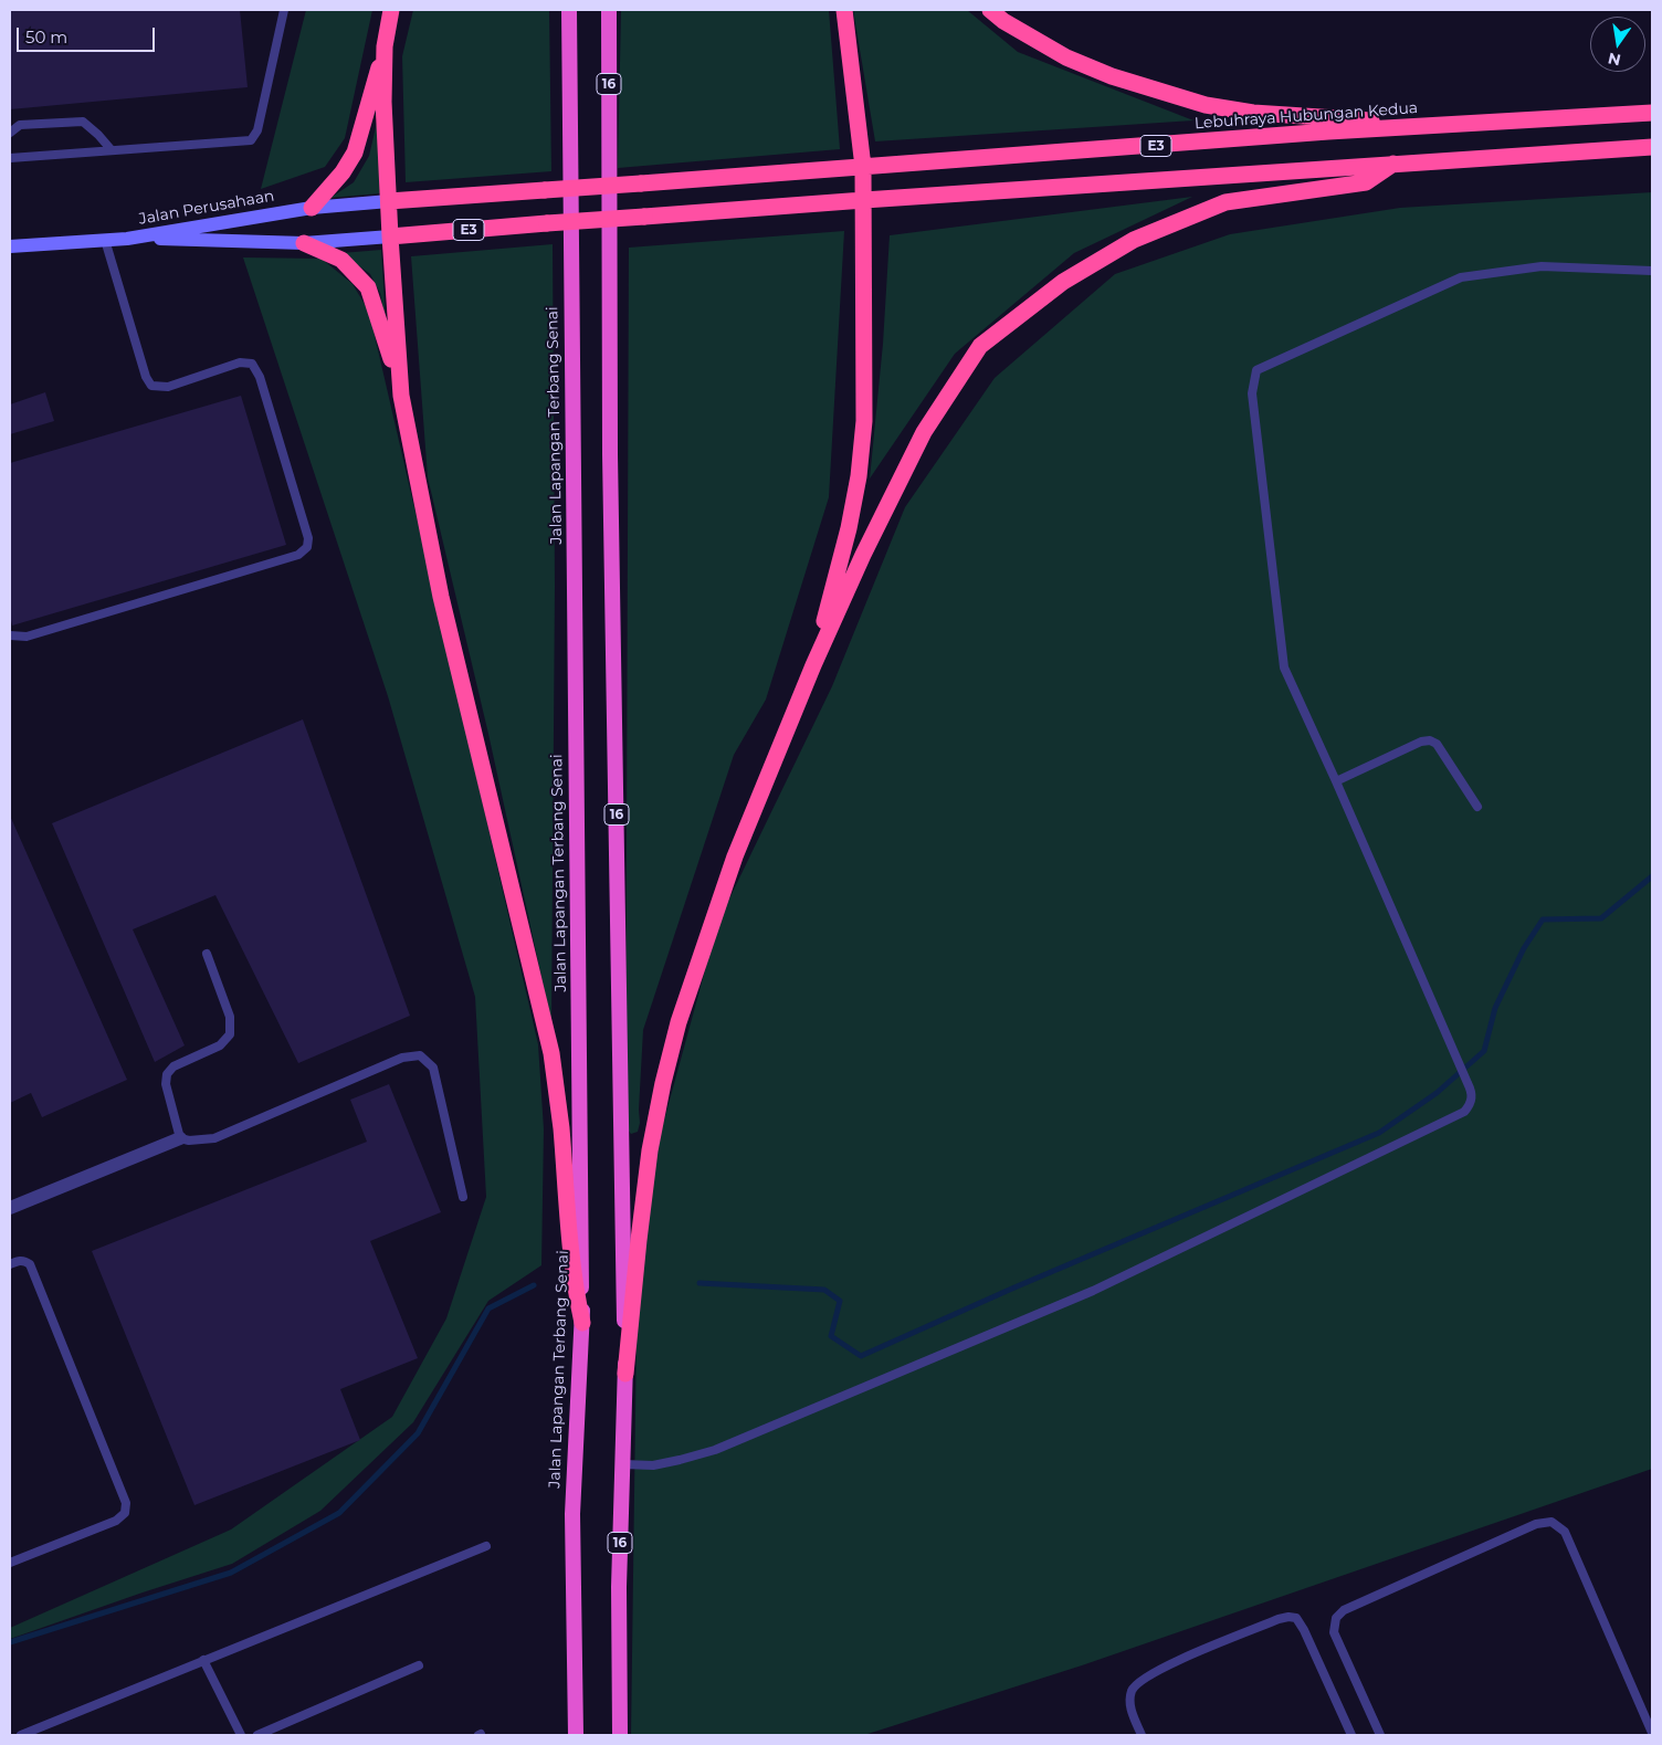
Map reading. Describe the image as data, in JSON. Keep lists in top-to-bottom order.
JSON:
{
  "streets": {
    "highway": [
      "16",
      "Lebuhraya Hubungan Kedua",
      "E3",
      "Jalan Lapangan Terbang Senai"
    ],
    "main road": ["Jalan Perusahaan"]
  },
  "crossings": [
    ["Lebuhraya Hubungan Kedua", "E3"],
    ["E3", "Jalan Perusahaan"]
  ],
  "scale_bar": "50 m",
  "north": "bottom"
}
